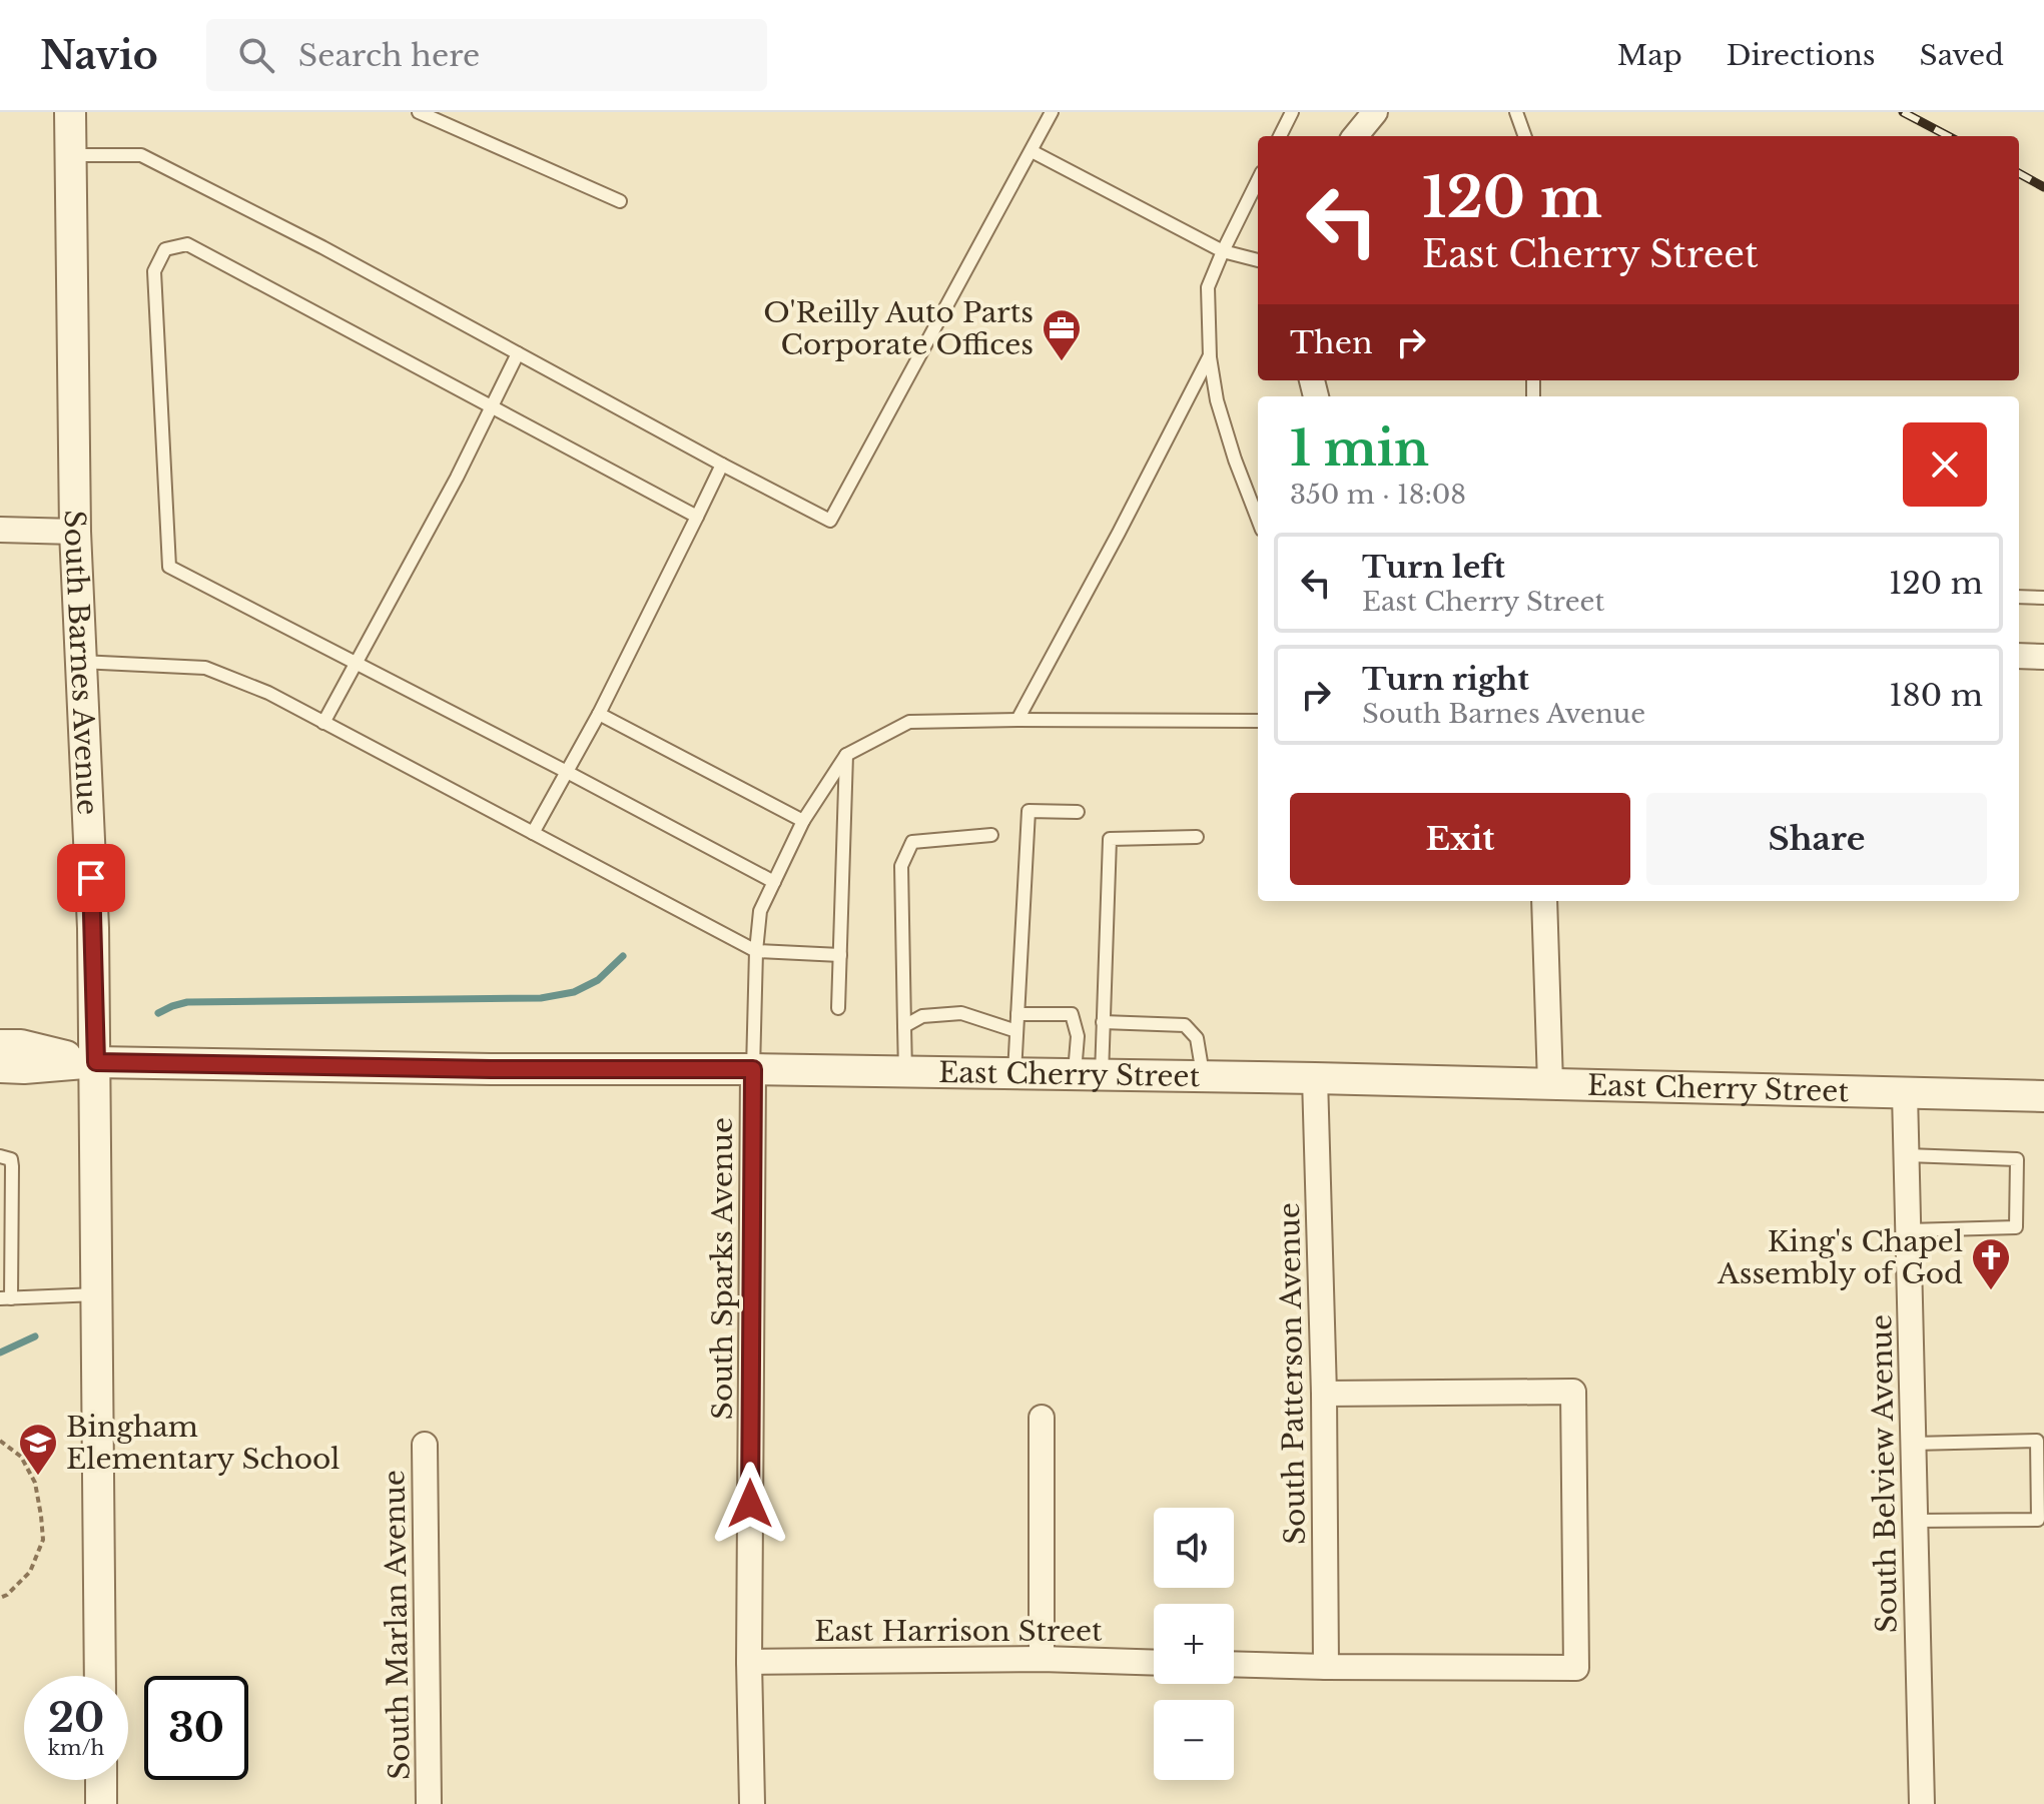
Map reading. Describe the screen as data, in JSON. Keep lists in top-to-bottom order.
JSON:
{
  "streets": {
    "street": [
      "South Barnes Avenue",
      "East Cherry Street",
      "South Sparks Avenue",
      "South Patterson Avenue",
      "South Belview Avenue",
      "South Marlan Avenue",
      "East Harrison Street"
    ]
  },
  "crossings": [
    ["South Barnes Avenue", "East Cherry Street"],
    ["East Cherry Street", "South Sparks Avenue"],
    ["East Cherry Street", "South Patterson Avenue"],
    ["East Cherry Street", "South Belview Avenue"],
    ["South Sparks Avenue", "East Harrison Street"]
  ],
  "places": {
    "office": ["O'Reilly Auto Parts Corporate Offices"],
    "church": ["King's Chapel Assembly of God"],
    "school or university": ["Bingham Elementary School"]
  },
  "page": {
    "header": "Navio",
    "search": "Search here",
    "nav": ["Map", "Directions", "Saved"],
    "turn": ["120 m", "East Cherry Street"],
    "then": "Then",
    "heading": ["1 min", "350 m · 18:08"],
    "list": [
      {
        "name": "Turn left",
        "note": "East Cherry Street",
        "value": "120 m"
      },
      {
        "name": "Turn right",
        "note": "South Barnes Avenue",
        "value": "180 m"
      }
    ],
    "buttons": ["Exit", "Share"],
    "map_buttons": ["+", "−"],
    "speed": "20 km/h",
    "limit": "30"
  }
}
